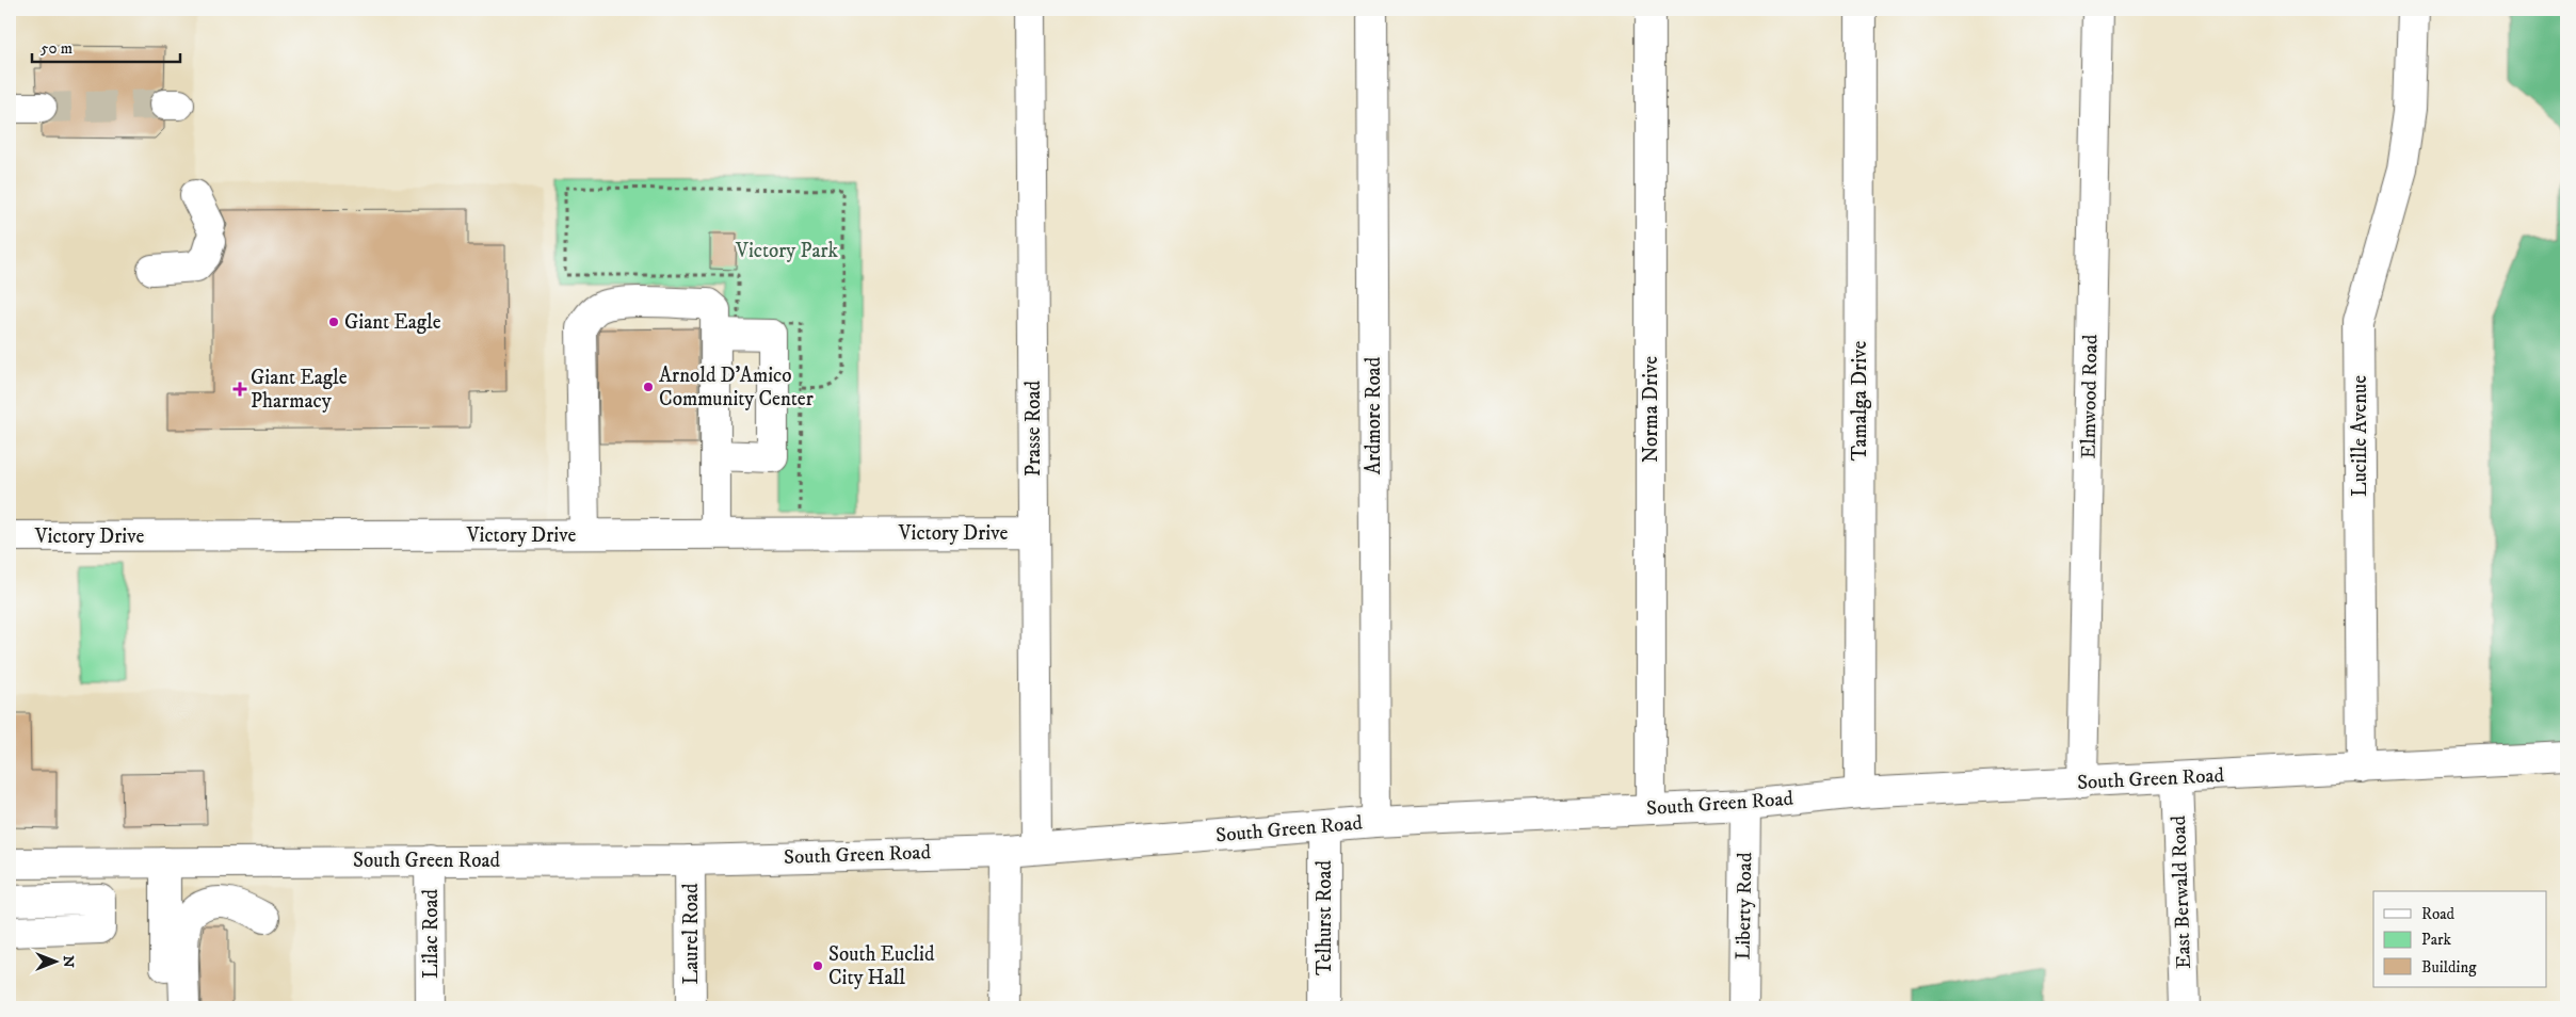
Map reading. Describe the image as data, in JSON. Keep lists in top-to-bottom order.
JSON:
{
  "streets": {
    "street": [
      "Elmwood Road",
      "Tamalga Drive",
      "Norma Drive",
      "Ardmore Road",
      "Prasse Road",
      "Lucille Avenue",
      "Victory Drive",
      "South Green Road",
      "East Berwald Road",
      "Liberty Road",
      "Telhurst Road",
      "Lilac Road",
      "Laurel Road"
    ]
  },
  "crossings": [
    ["Elmwood Road", "South Green Road"],
    ["Tamalga Drive", "South Green Road"],
    ["Norma Drive", "South Green Road"],
    ["Ardmore Road", "South Green Road"],
    ["Prasse Road", "Victory Drive"],
    ["Prasse Road", "South Green Road"],
    ["Lucille Avenue", "South Green Road"],
    ["South Green Road", "East Berwald Road"],
    ["South Green Road", "Liberty Road"],
    ["South Green Road", "Telhurst Road"],
    ["South Green Road", "Lilac Road"],
    ["South Green Road", "Laurel Road"]
  ],
  "parks": ["Victory Park"],
  "places": {
    "other": ["Giant Eagle", "Arnold D'Amico Community Center", "South Euclid City Hall"],
    "health": ["Giant Eagle Pharmacy"]
  },
  "legend": ["Road", "Park", "Building"],
  "scale_bar": "50 m",
  "north": "right"
}
